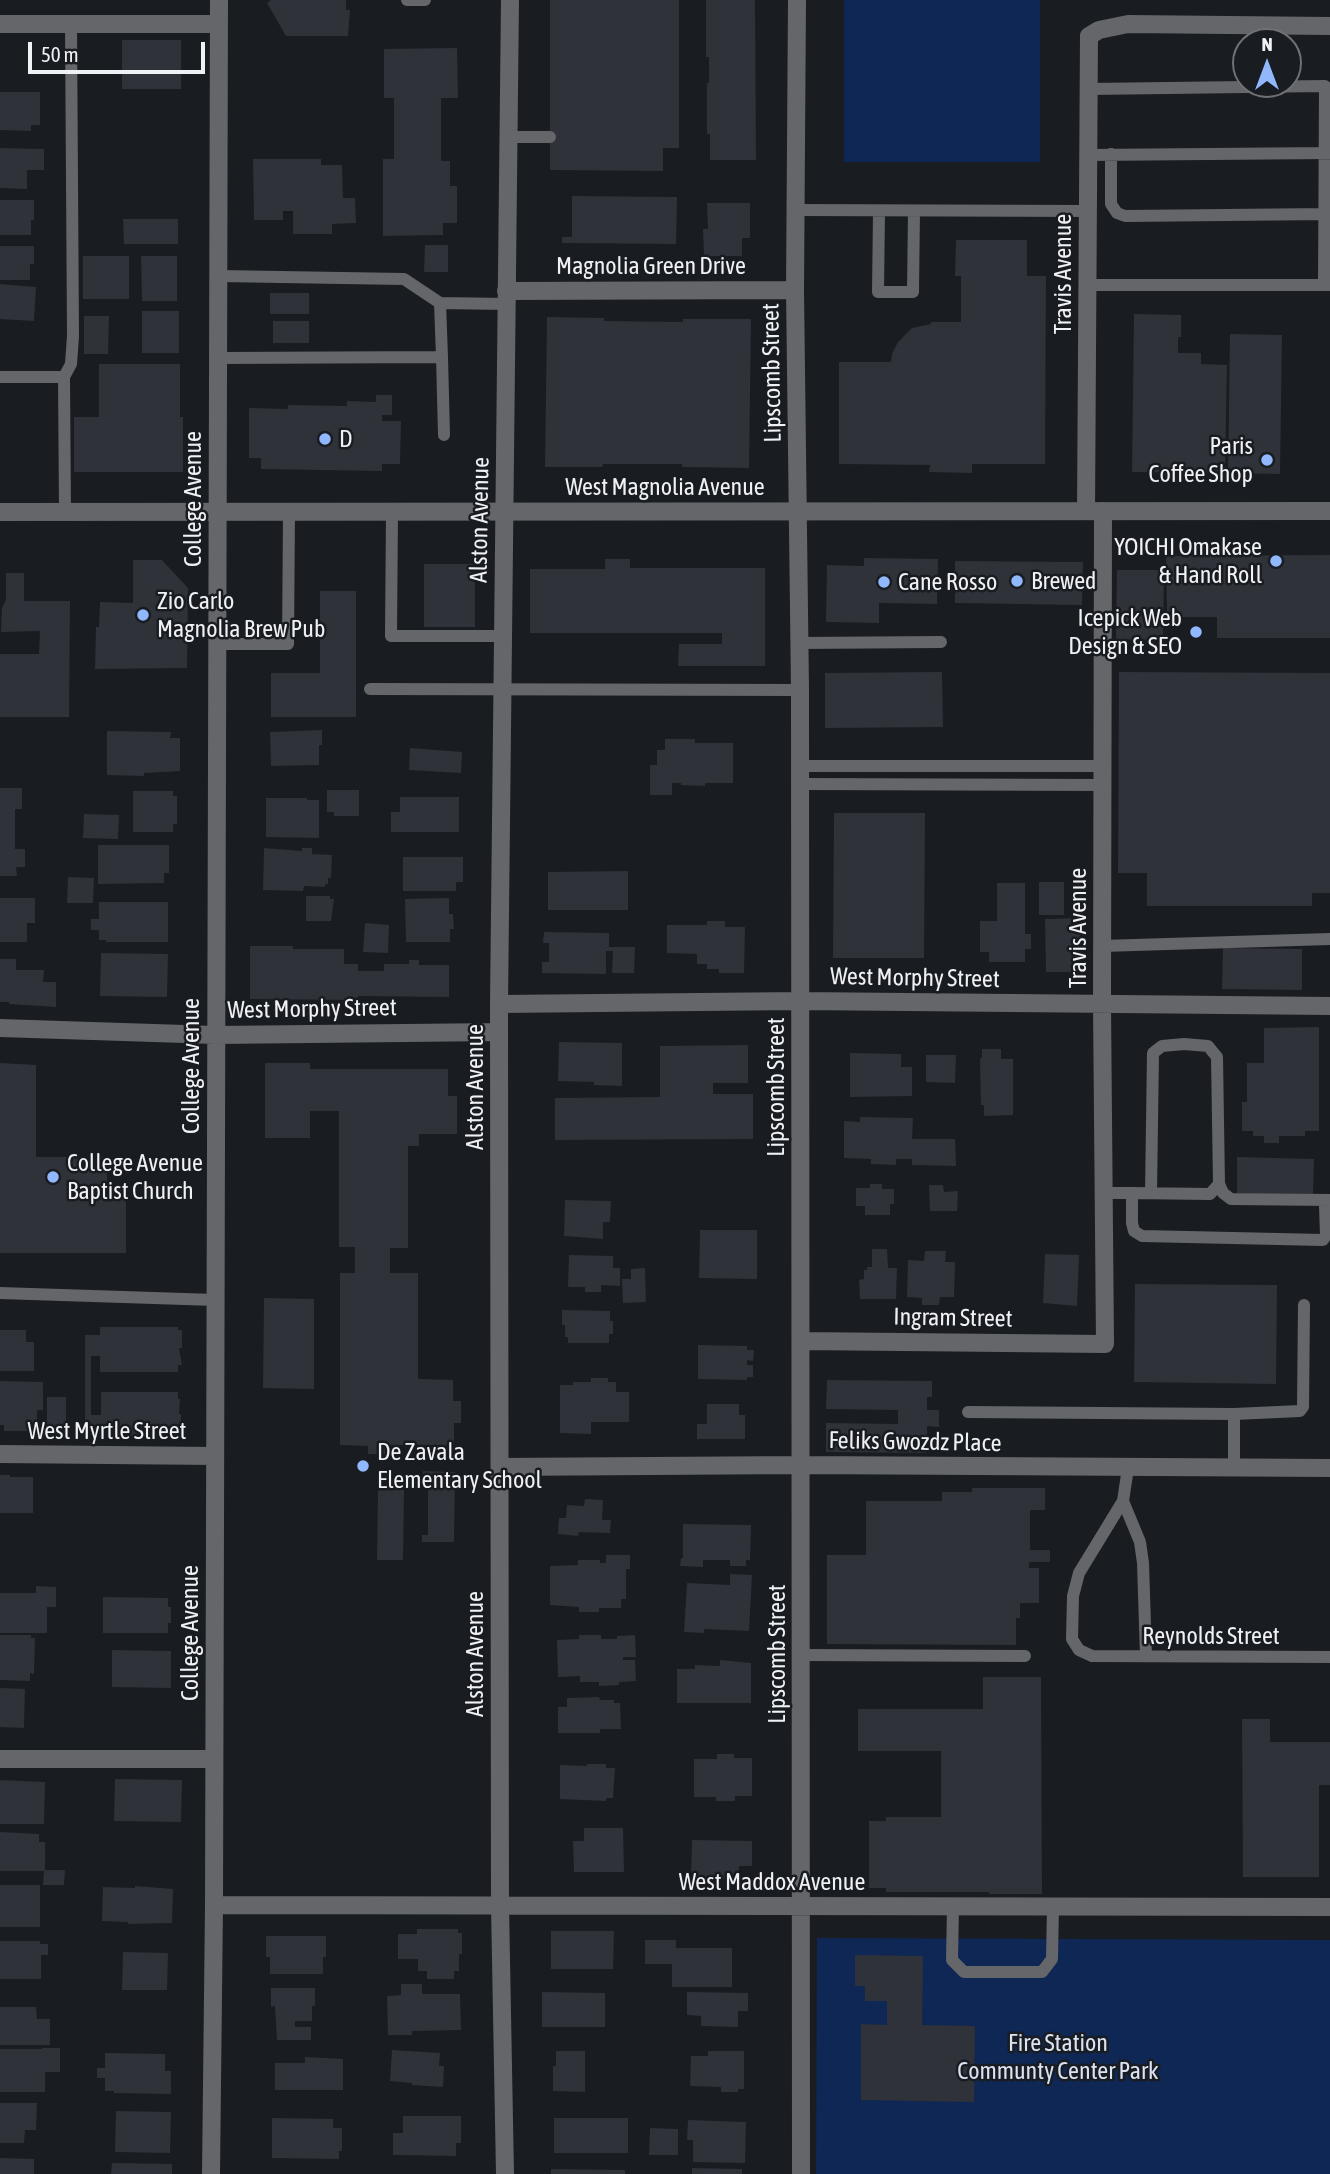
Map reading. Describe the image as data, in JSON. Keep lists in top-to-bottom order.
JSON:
{
  "streets": {
    "street": [
      "Magnolia Green Drive",
      "Travis Avenue",
      "Lipscomb Street",
      "West Magnolia Avenue",
      "College Avenue",
      "Alston Avenue",
      "West Morphy Street",
      "Ingram Street",
      "West Myrtle Street",
      "Feliks Gwozdz Place",
      "West Maddox Avenue"
    ],
    "lane": ["Reynolds Street"]
  },
  "crossings": [
    ["Magnolia Green Drive", "Lipscomb Street"],
    ["Magnolia Green Drive", "Alston Avenue"],
    ["Travis Avenue", "West Magnolia Avenue"],
    ["Travis Avenue", "West Morphy Street"],
    ["Travis Avenue", "Ingram Street"],
    ["Lipscomb Street", "West Magnolia Avenue"],
    ["Lipscomb Street", "West Morphy Street"],
    ["Lipscomb Street", "Ingram Street"],
    ["Lipscomb Street", "Feliks Gwozdz Place"],
    ["Lipscomb Street", "West Maddox Avenue"],
    ["West Magnolia Avenue", "College Avenue"],
    ["West Magnolia Avenue", "Alston Avenue"],
    ["College Avenue", "West Morphy Street"],
    ["College Avenue", "West Myrtle Street"],
    ["College Avenue", "West Maddox Avenue"],
    ["Alston Avenue", "West Morphy Street"],
    ["Alston Avenue", "Feliks Gwozdz Place"],
    ["Alston Avenue", "West Maddox Avenue"]
  ],
  "parks": ["Fire Station Communty Center Park"],
  "places": [
    "D",
    "Paris Coffee Shop",
    "YOICHI Omakase & Hand Roll",
    "Brewed",
    "Cane Rosso",
    "Zio Carlo Magnolia Brew Pub",
    "Icepick Web Design & SEO",
    "College Avenue Baptist Church",
    "De Zavala Elementary School"
  ],
  "scale_bar": "50 m",
  "north": "top"
}
